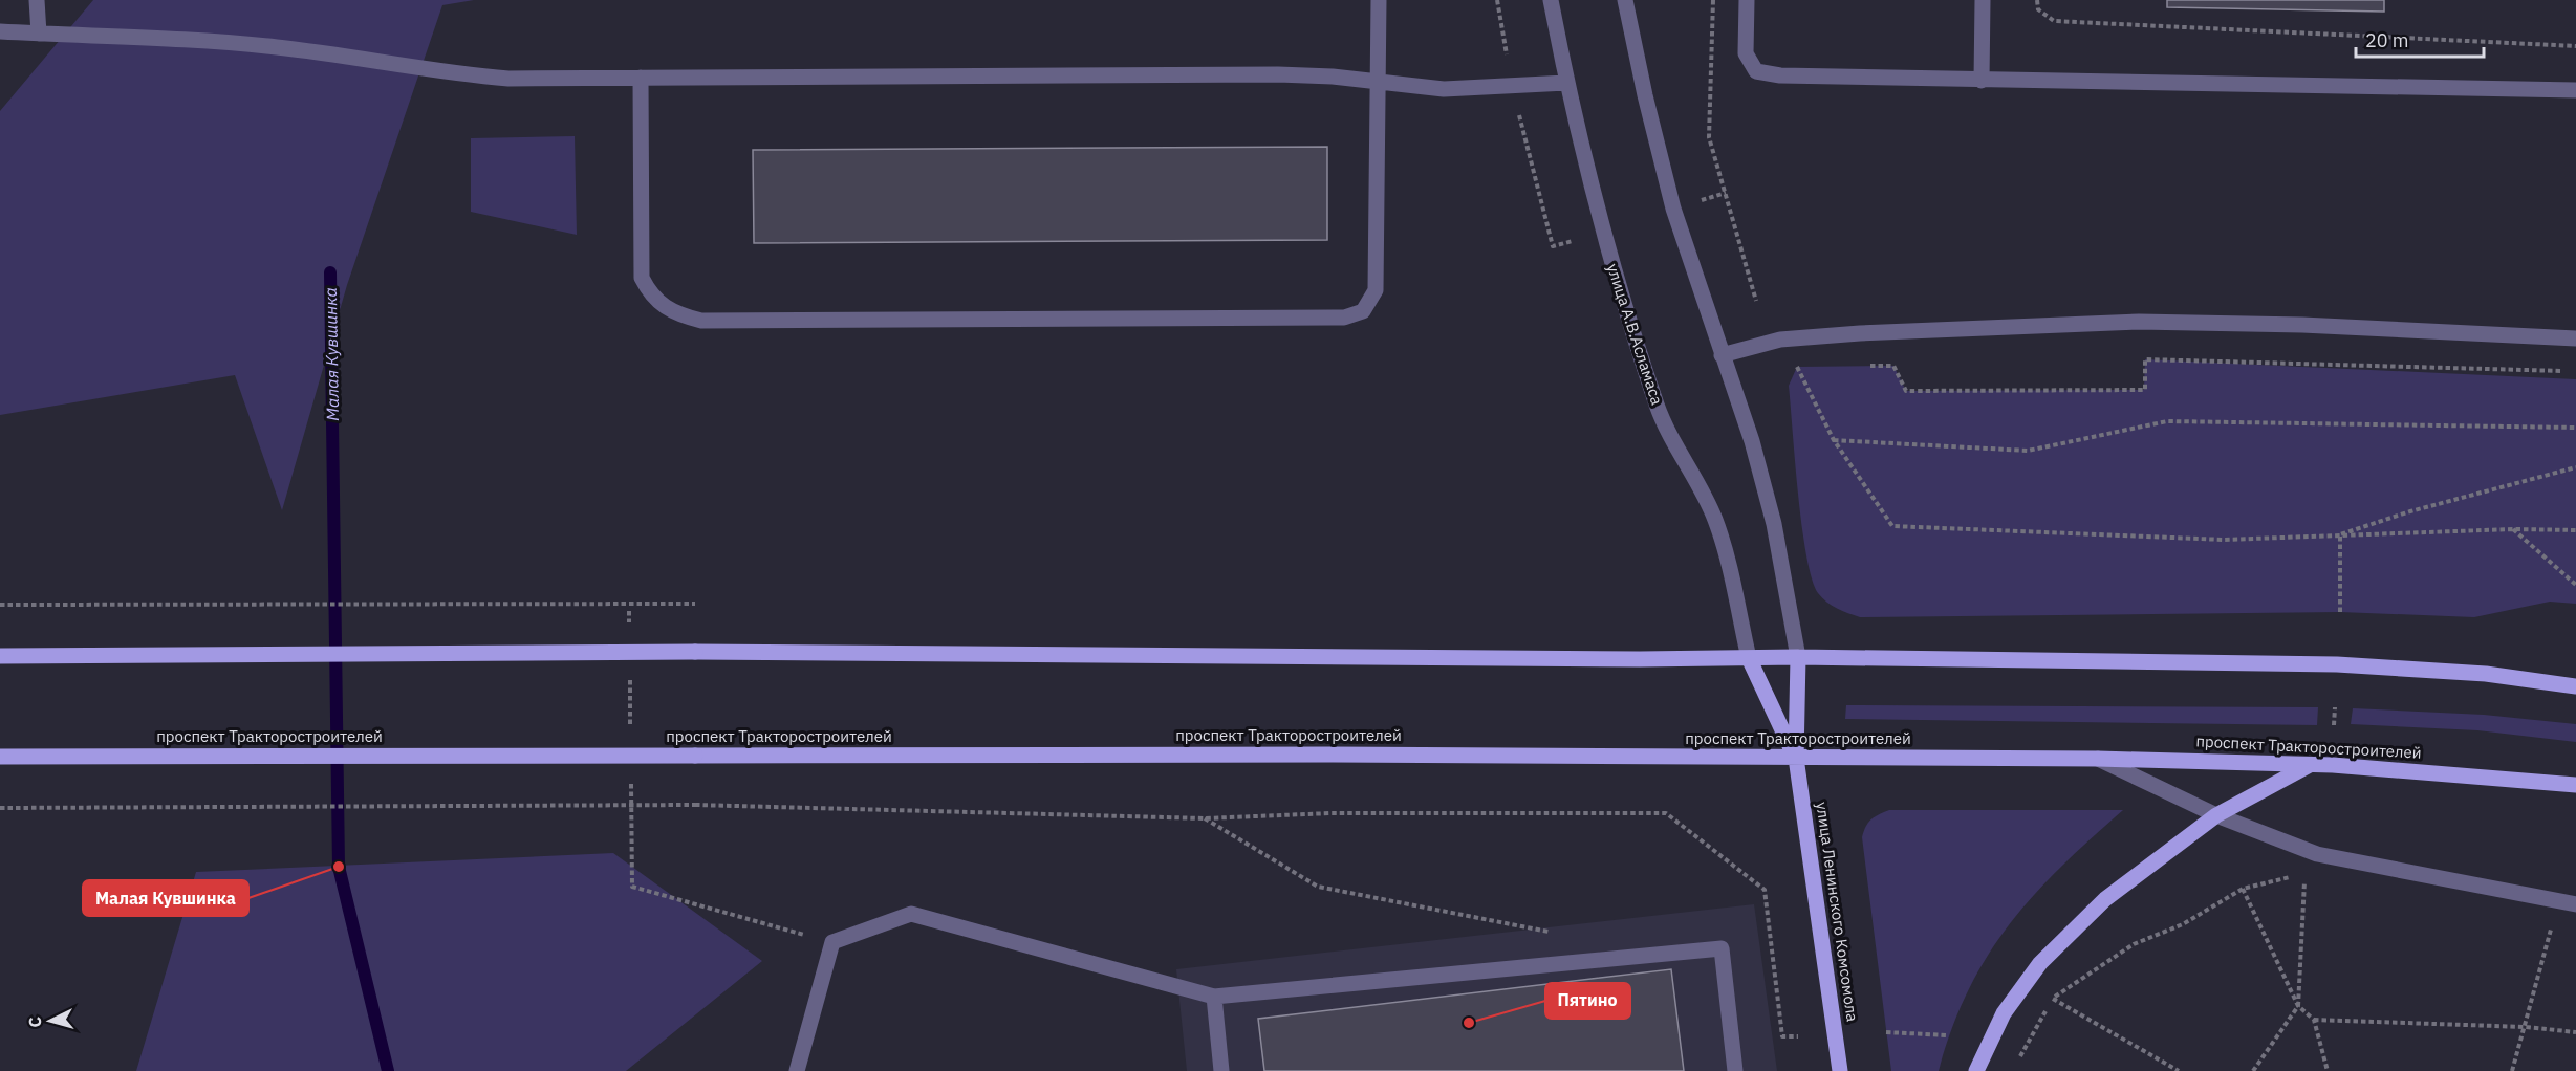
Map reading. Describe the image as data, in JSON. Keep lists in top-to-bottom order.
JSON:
{
  "streets": {
    "main road": ["проспект Тракторостроителей", "улица Ленинского Комсомола"],
    "street": ["улица А.В.Асламаса"]
  },
  "crossings": [
    ["проспект Тракторостроителей", "улица Ленинского Комсомола"]
  ],
  "water": ["Малая Кувшинка"],
  "places": ["Малая Кувшинка", "Пятино"],
  "scale_bar": "20 m",
  "north": "left"
}
